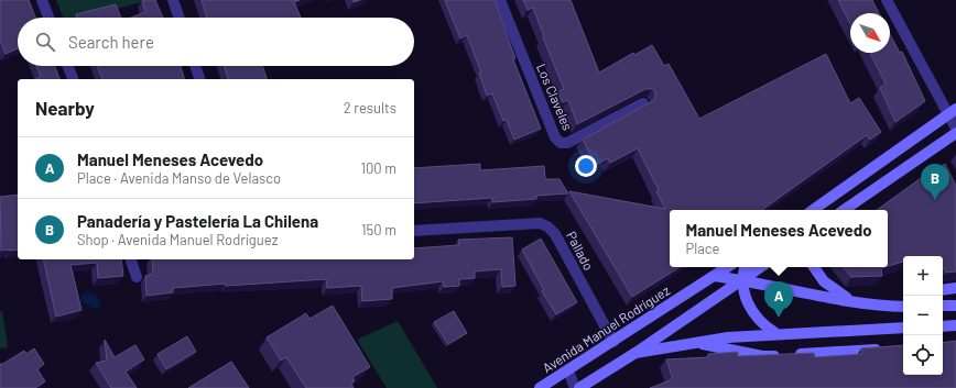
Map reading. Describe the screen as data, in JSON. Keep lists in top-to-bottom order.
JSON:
{
  "streets": {
    "main road": ["Avenida Manuel Rodríguez"],
    "street": ["Los Claveles", "Pallado"]
  },
  "crossings": [
    ["Pallado", "Avenida Manuel Rodríguez"]
  ],
  "north": "bottom right",
  "page": {
    "search": "Search here",
    "heading": ["Nearby", "2 results"],
    "list": [
      {
        "mark": "A",
        "name": "Manuel Meneses Acevedo",
        "note": "Place · Avenida Manso de Velasco",
        "value": "100 m"
      },
      {
        "mark": "B",
        "name": "Panadería y Pastelería La Chilena",
        "note": "Shop · Avenida Manuel Rodríguez",
        "value": "150 m"
      }
    ],
    "pins": ["B", "A"],
    "popup": ["Manuel Meneses Acevedo", "Place"],
    "map_buttons": ["+", "−"]
  }
}
